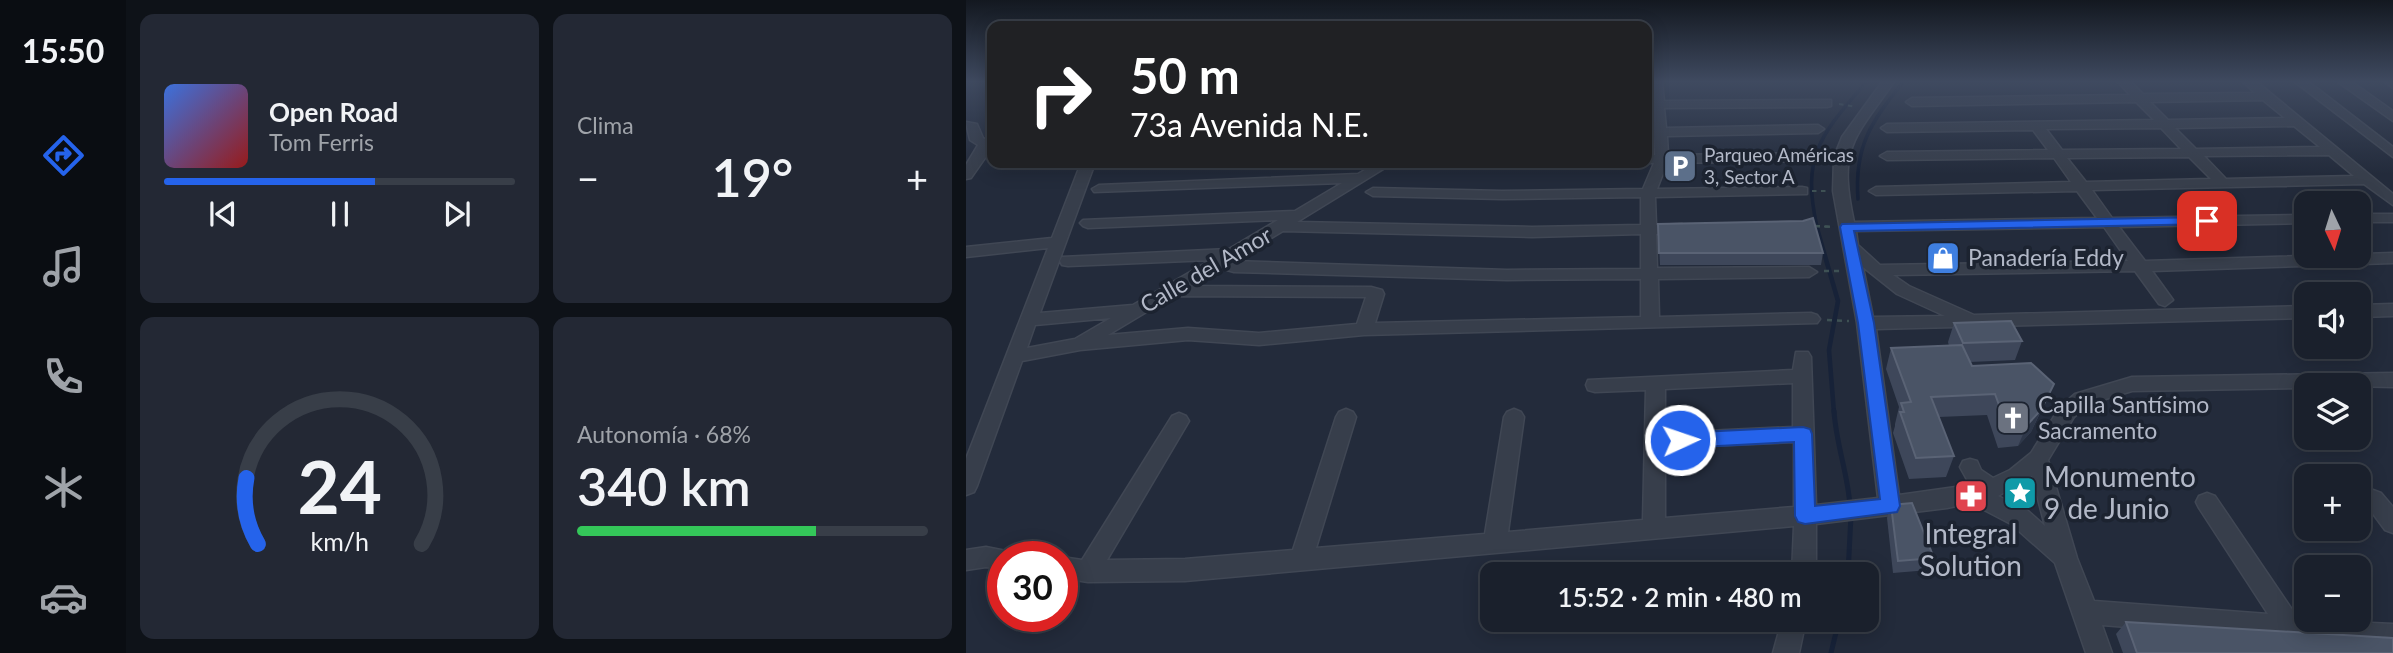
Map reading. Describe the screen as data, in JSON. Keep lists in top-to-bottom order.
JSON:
{
  "streets": {
    "street": ["Calle del Amor"]
  },
  "places": {
    "parking": ["Parqueo Américas 3, Sector A"],
    "shop": ["Panadería Eddy"],
    "church": ["Capilla Santísimo Sacramento"],
    "place": ["Monumento 9 de Junio"],
    "pharmacy": ["Integral Solution"]
  },
  "north": "bottom",
  "page": {
    "tabs": "15:50",
    "tile": [
      "Clima",
      ["Autonomía · 68%", "340 km"]
    ],
    "turn": ["50 m", "73a Avenida N.E."],
    "song": ["Open Road", "Tom Ferris"],
    "heat": ["−", "19°", "+"],
    "map_buttons": ["+", "−"],
    "limit": "30",
    "trip": "15:52 · 2 min · 480 m",
    "gauge": ["24", "km/h"]
  }
}
